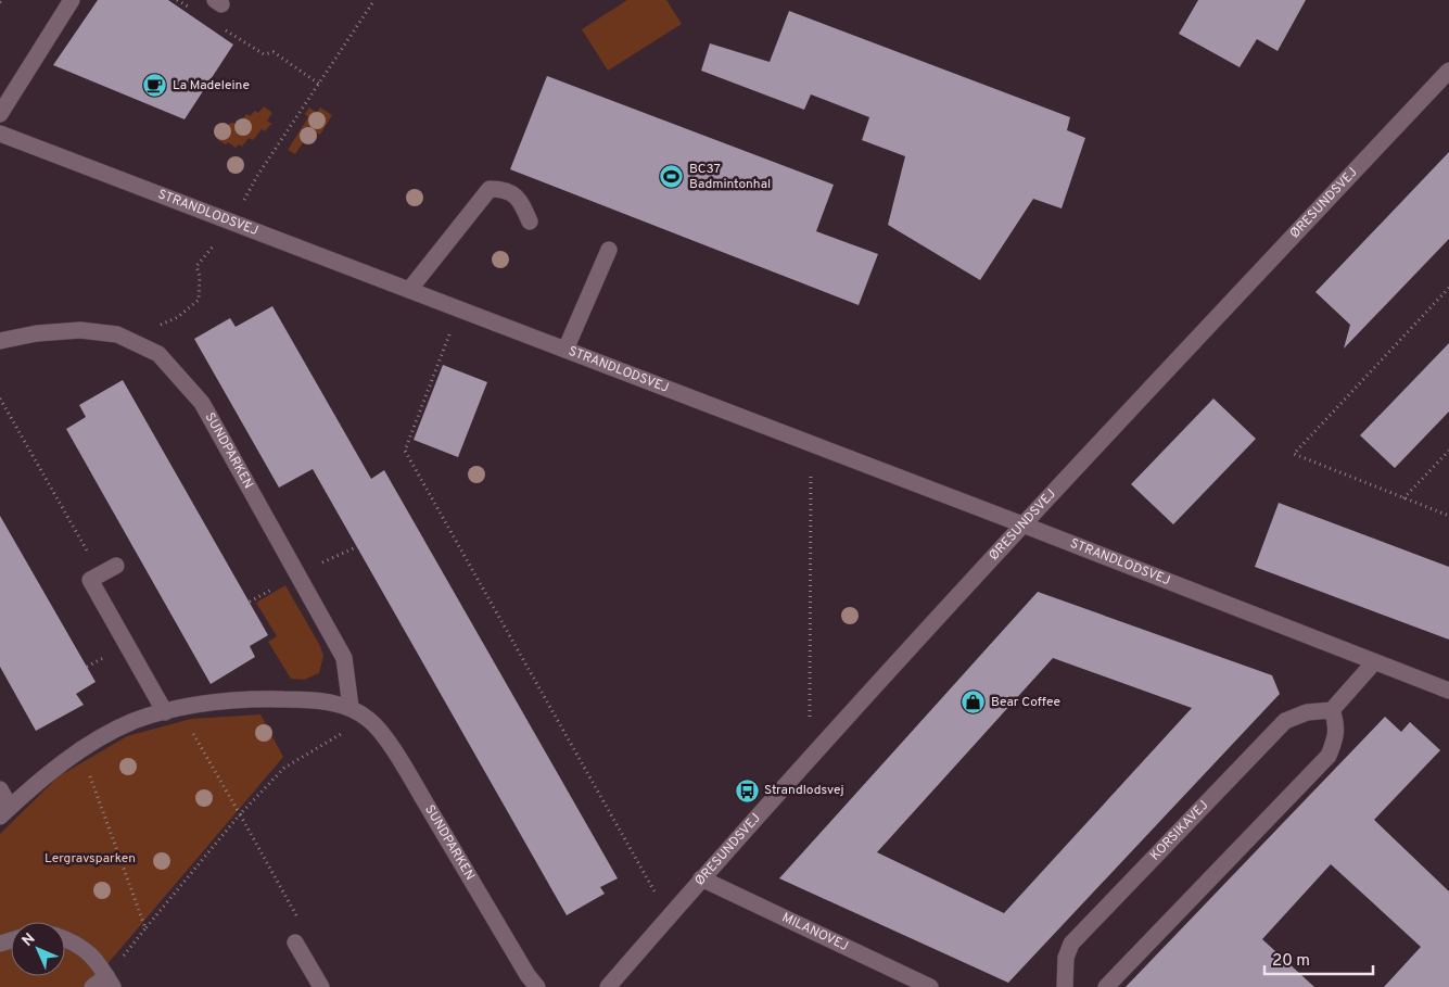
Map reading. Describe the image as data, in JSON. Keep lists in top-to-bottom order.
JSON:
{
  "streets": {
    "street": [
      "ØRESUNDSVEJ",
      "STRANDLODSVEJ",
      "SUNDPARKEN",
      "KORSIKAVEJ",
      "MILANOVEJ"
    ]
  },
  "crossings": [
    ["ØRESUNDSVEJ", "STRANDLODSVEJ"],
    ["ØRESUNDSVEJ", "MILANOVEJ"]
  ],
  "parks": ["Lergravsparken"],
  "places": {
    "cafe": ["La Madeleine"],
    "sports": ["BC37 Badmintonhal"],
    "shop": ["Bear Coffee"],
    "bus stop": ["Strandlodsvej"]
  },
  "scale_bar": "20 m",
  "north": "top left"
}
